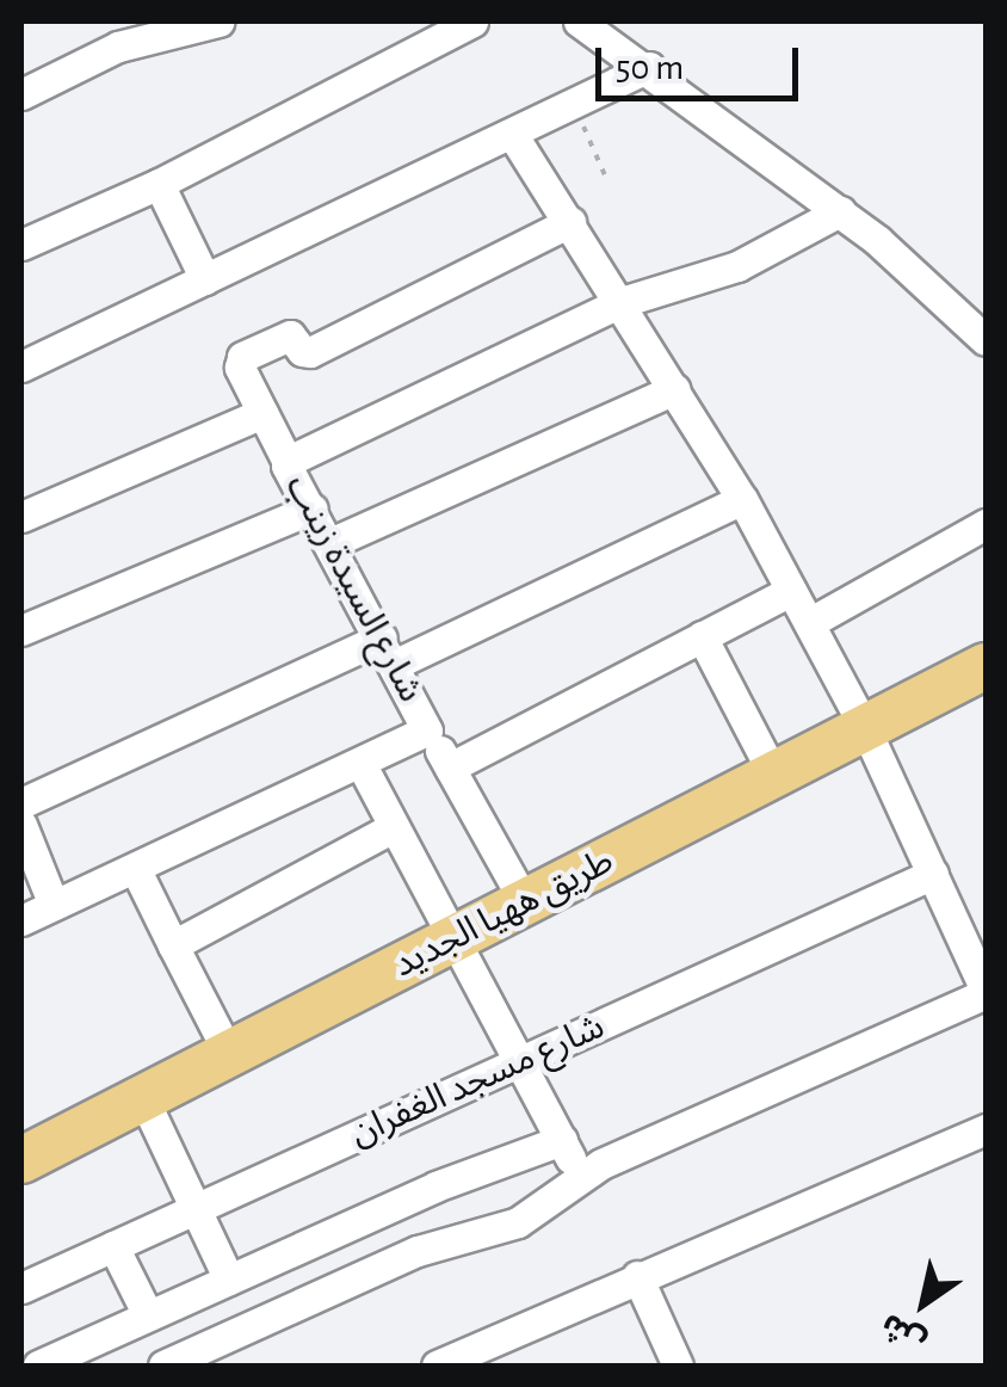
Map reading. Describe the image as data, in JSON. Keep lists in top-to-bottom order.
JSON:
{
  "streets": {
    "main road": ["طريق ههيا الجديد"],
    "street": ["شارع السيدة زينب", "شارع مسجد الغفران"]
  },
  "scale_bar": "50 m",
  "north": "bottom left"
}
